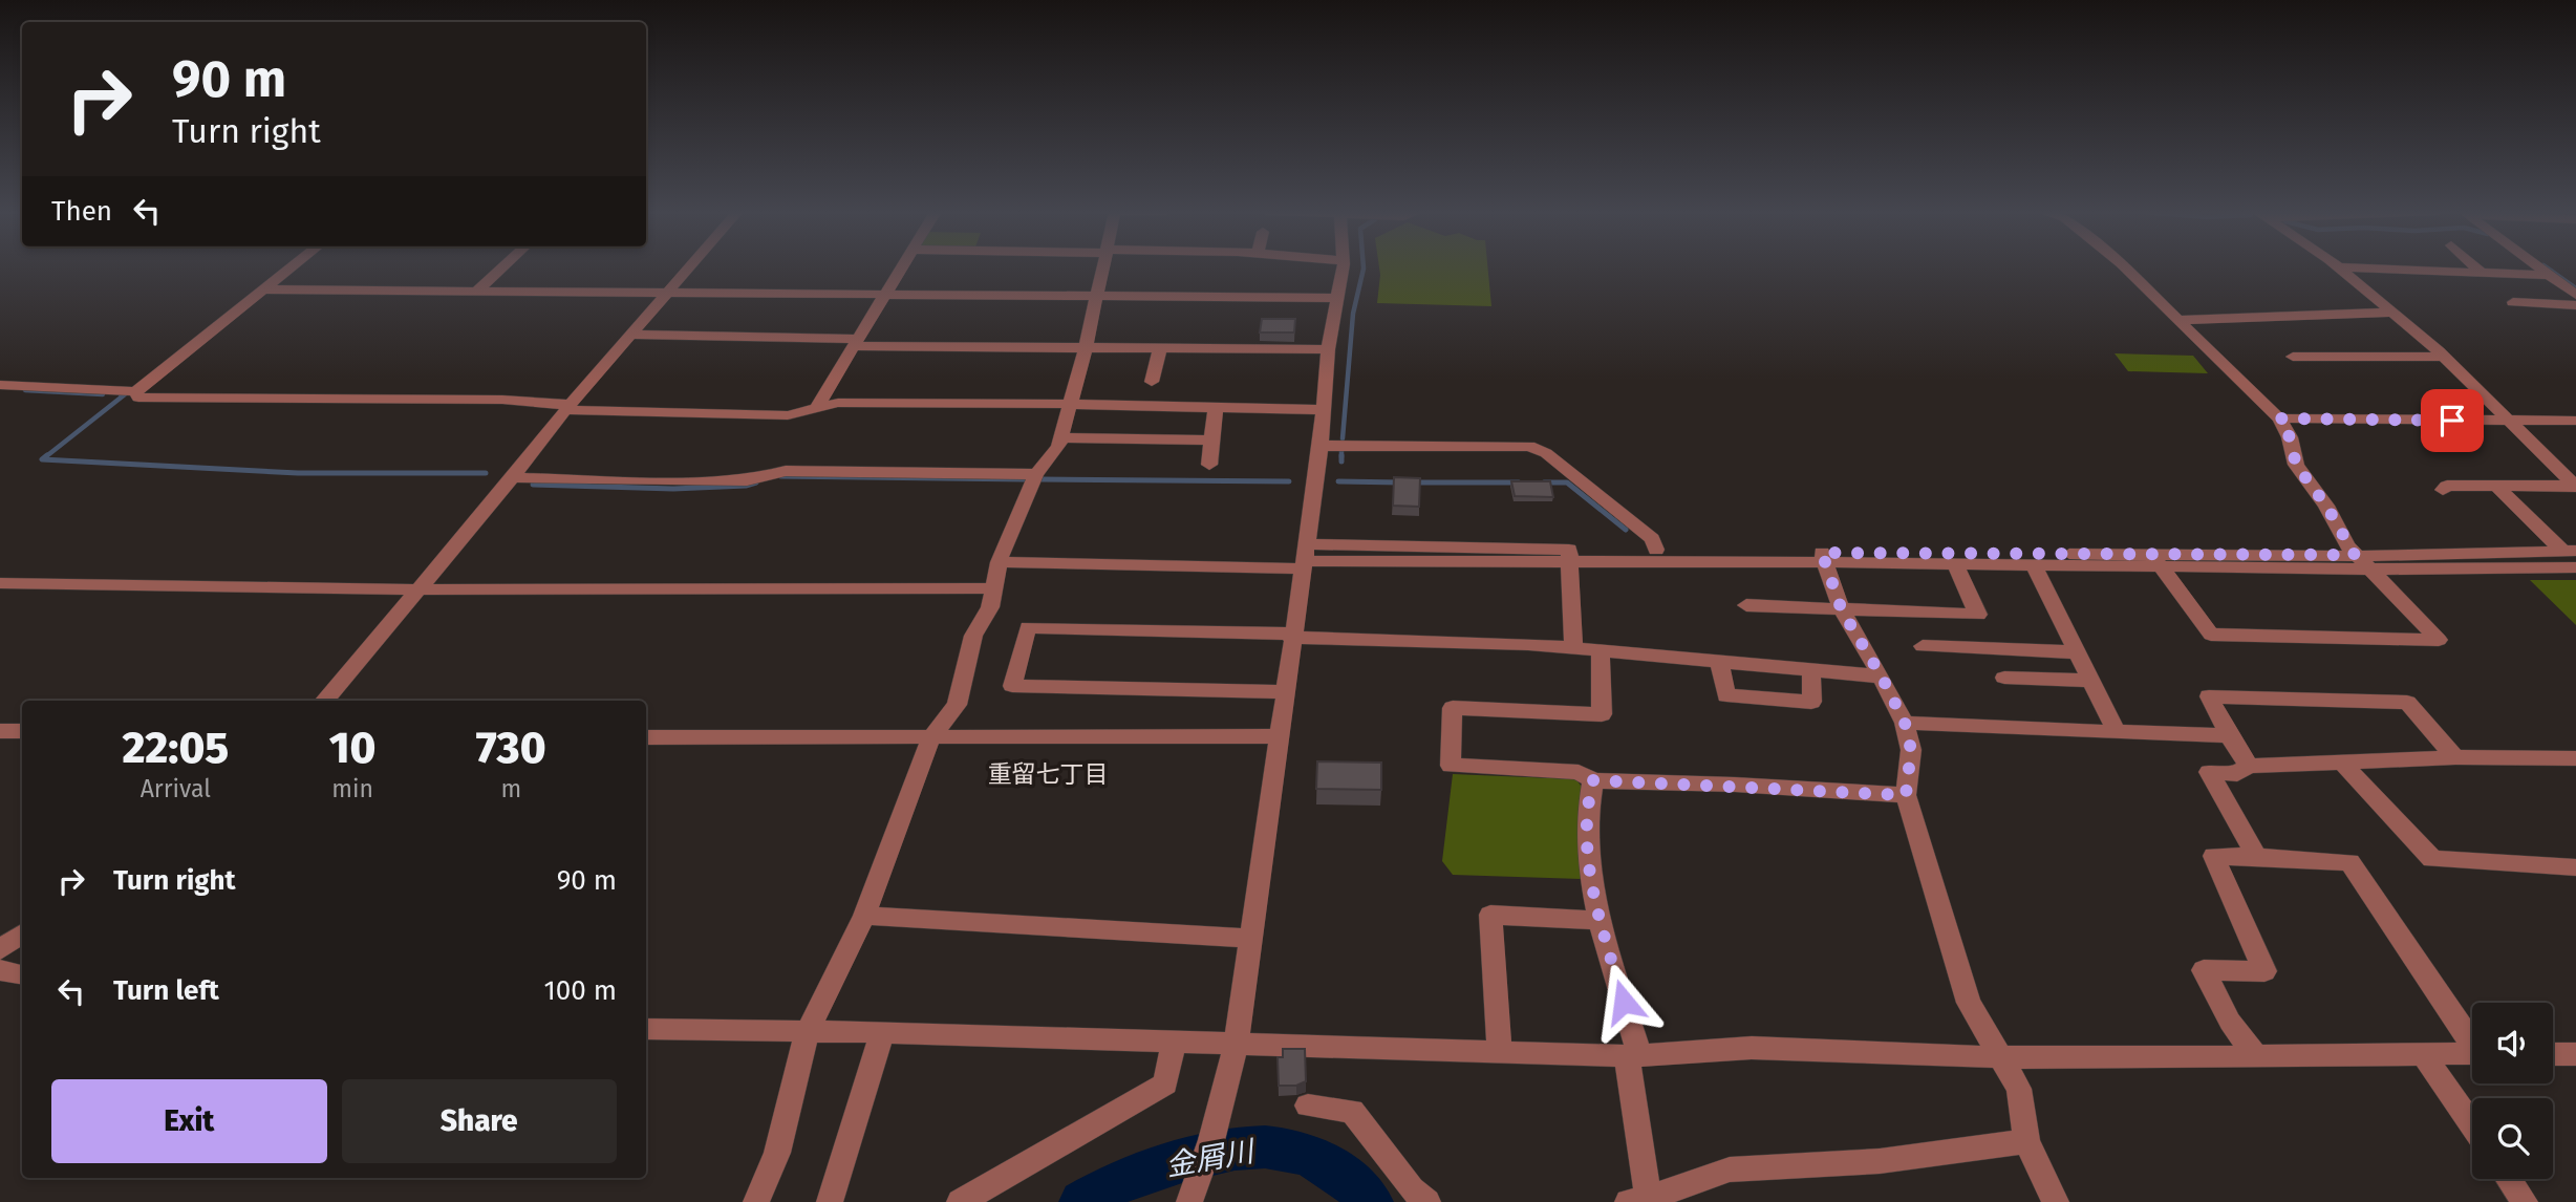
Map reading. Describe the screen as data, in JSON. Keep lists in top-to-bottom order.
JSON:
{
  "districts": ["重留七丁目"],
  "water": ["金屑川"],
  "page": {
    "turn": ["90 m", "Turn right"],
    "then": "Then",
    "eta": [
      "22:05",
      "Arrival",
      "10",
      "min",
      "730",
      "m"
    ],
    "list": [
      {
        "name": "Turn right",
        "value": "90 m"
      },
      {
        "name": "Turn left",
        "value": "100 m"
      }
    ],
    "buttons": ["Exit", "Share"]
  }
}
